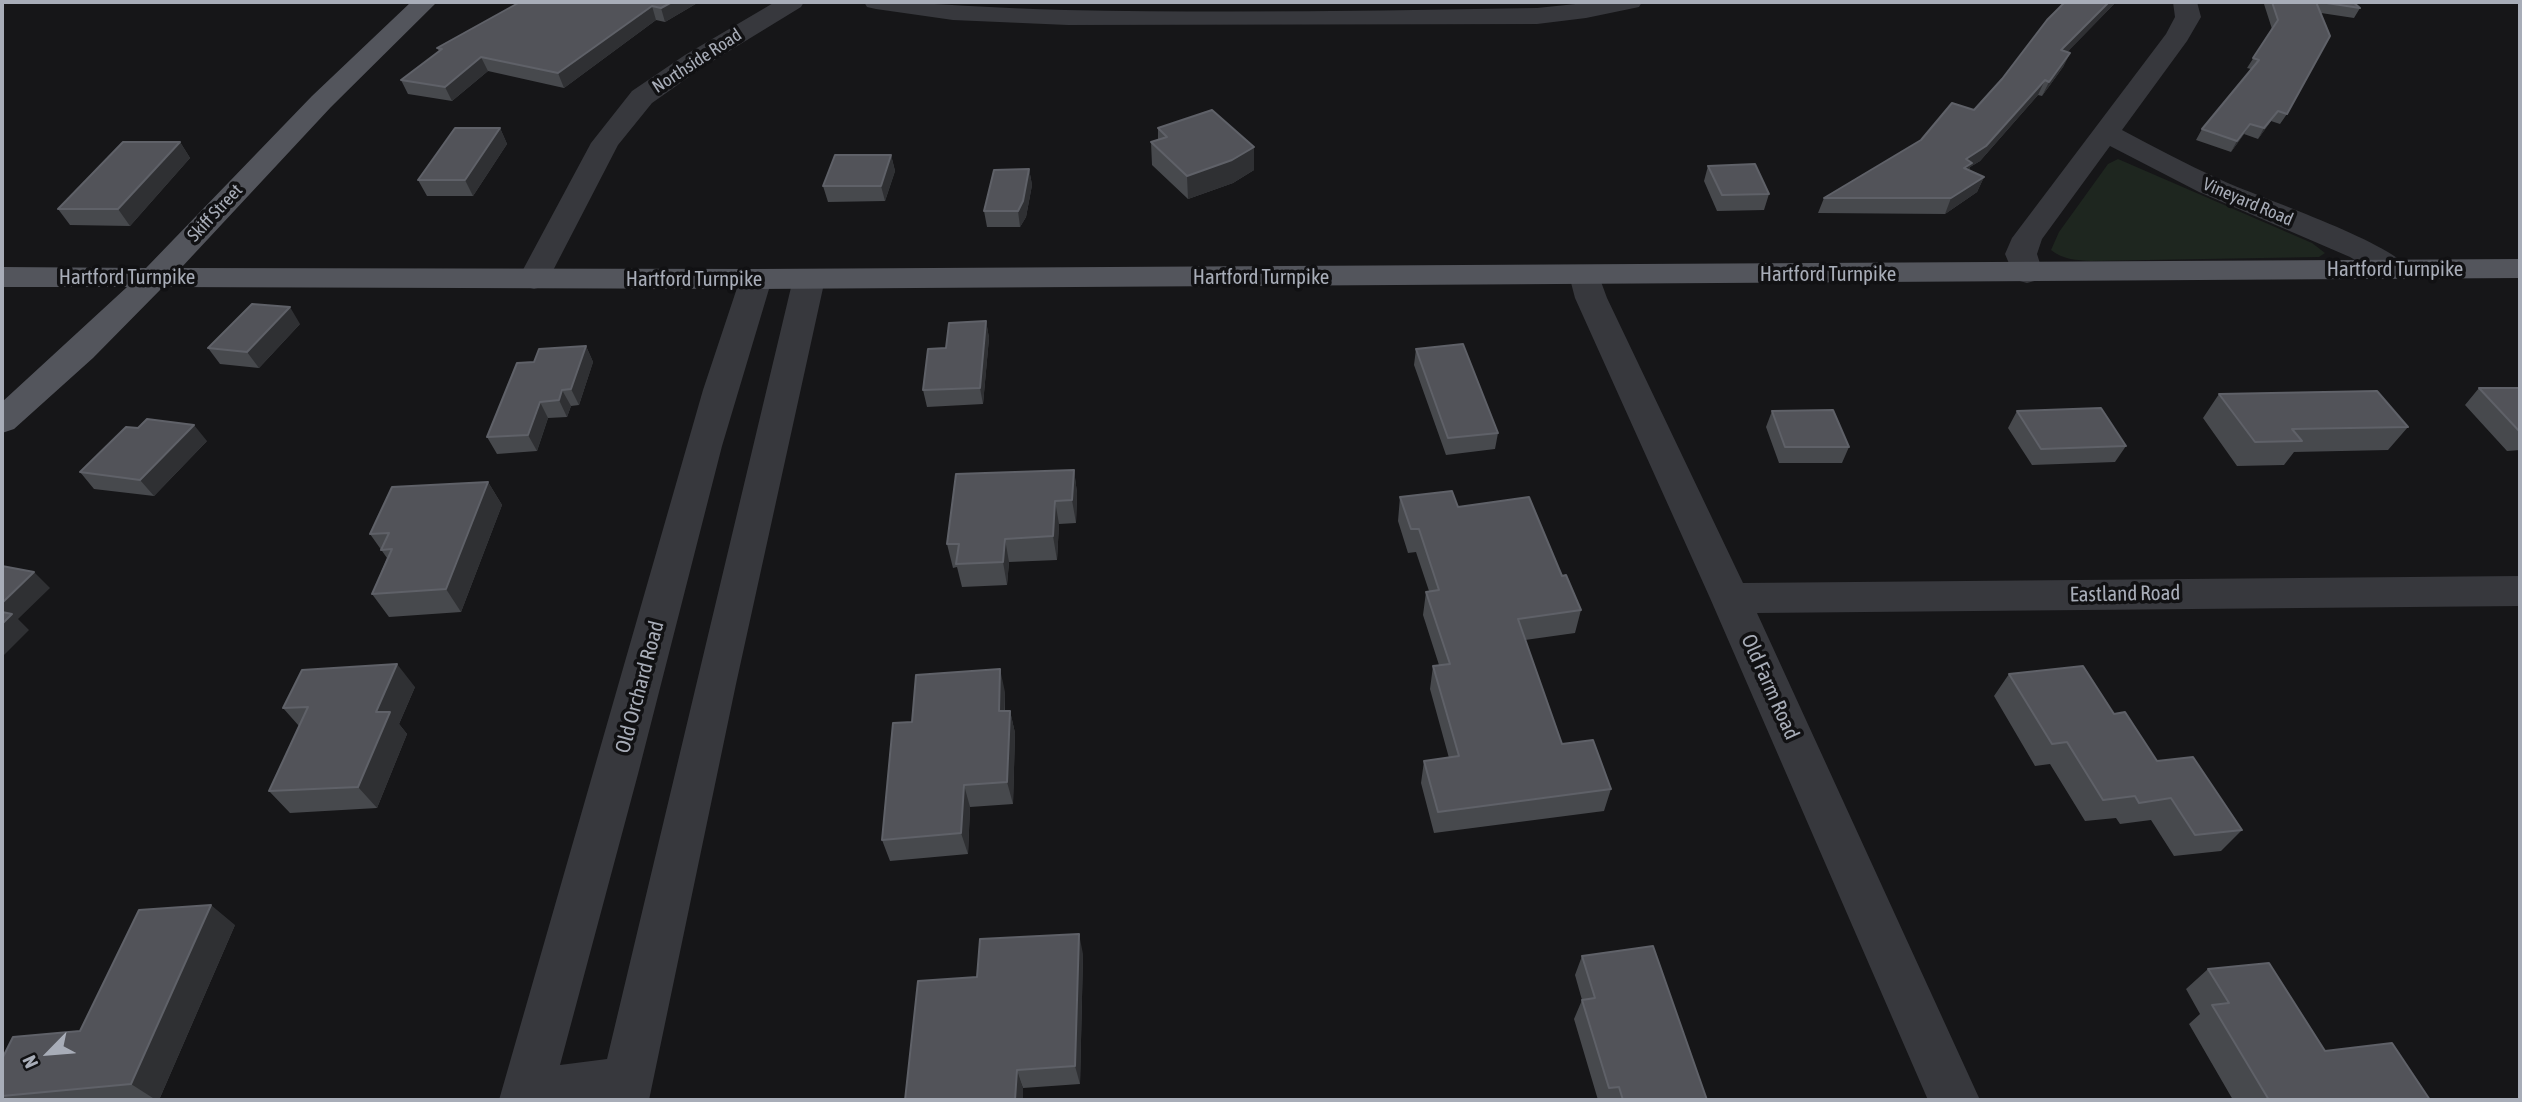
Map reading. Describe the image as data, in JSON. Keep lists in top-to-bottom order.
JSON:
{
  "streets": {
    "main road": ["Skiff Street", "Hartford Turnpike"],
    "street": [
      "Northside Road",
      "Vineyard Road",
      "Eastland Road",
      "Old Orchard Road",
      "Old Farm Road"
    ]
  },
  "crossings": [
    ["Northside Road", "Hartford Turnpike"],
    ["Vineyard Road", "Hartford Turnpike"],
    ["Skiff Street", "Hartford Turnpike"],
    ["Hartford Turnpike", "Old Orchard Road"],
    ["Hartford Turnpike", "Old Farm Road"],
    ["Eastland Road", "Old Farm Road"]
  ],
  "north": "bottom left"
}
